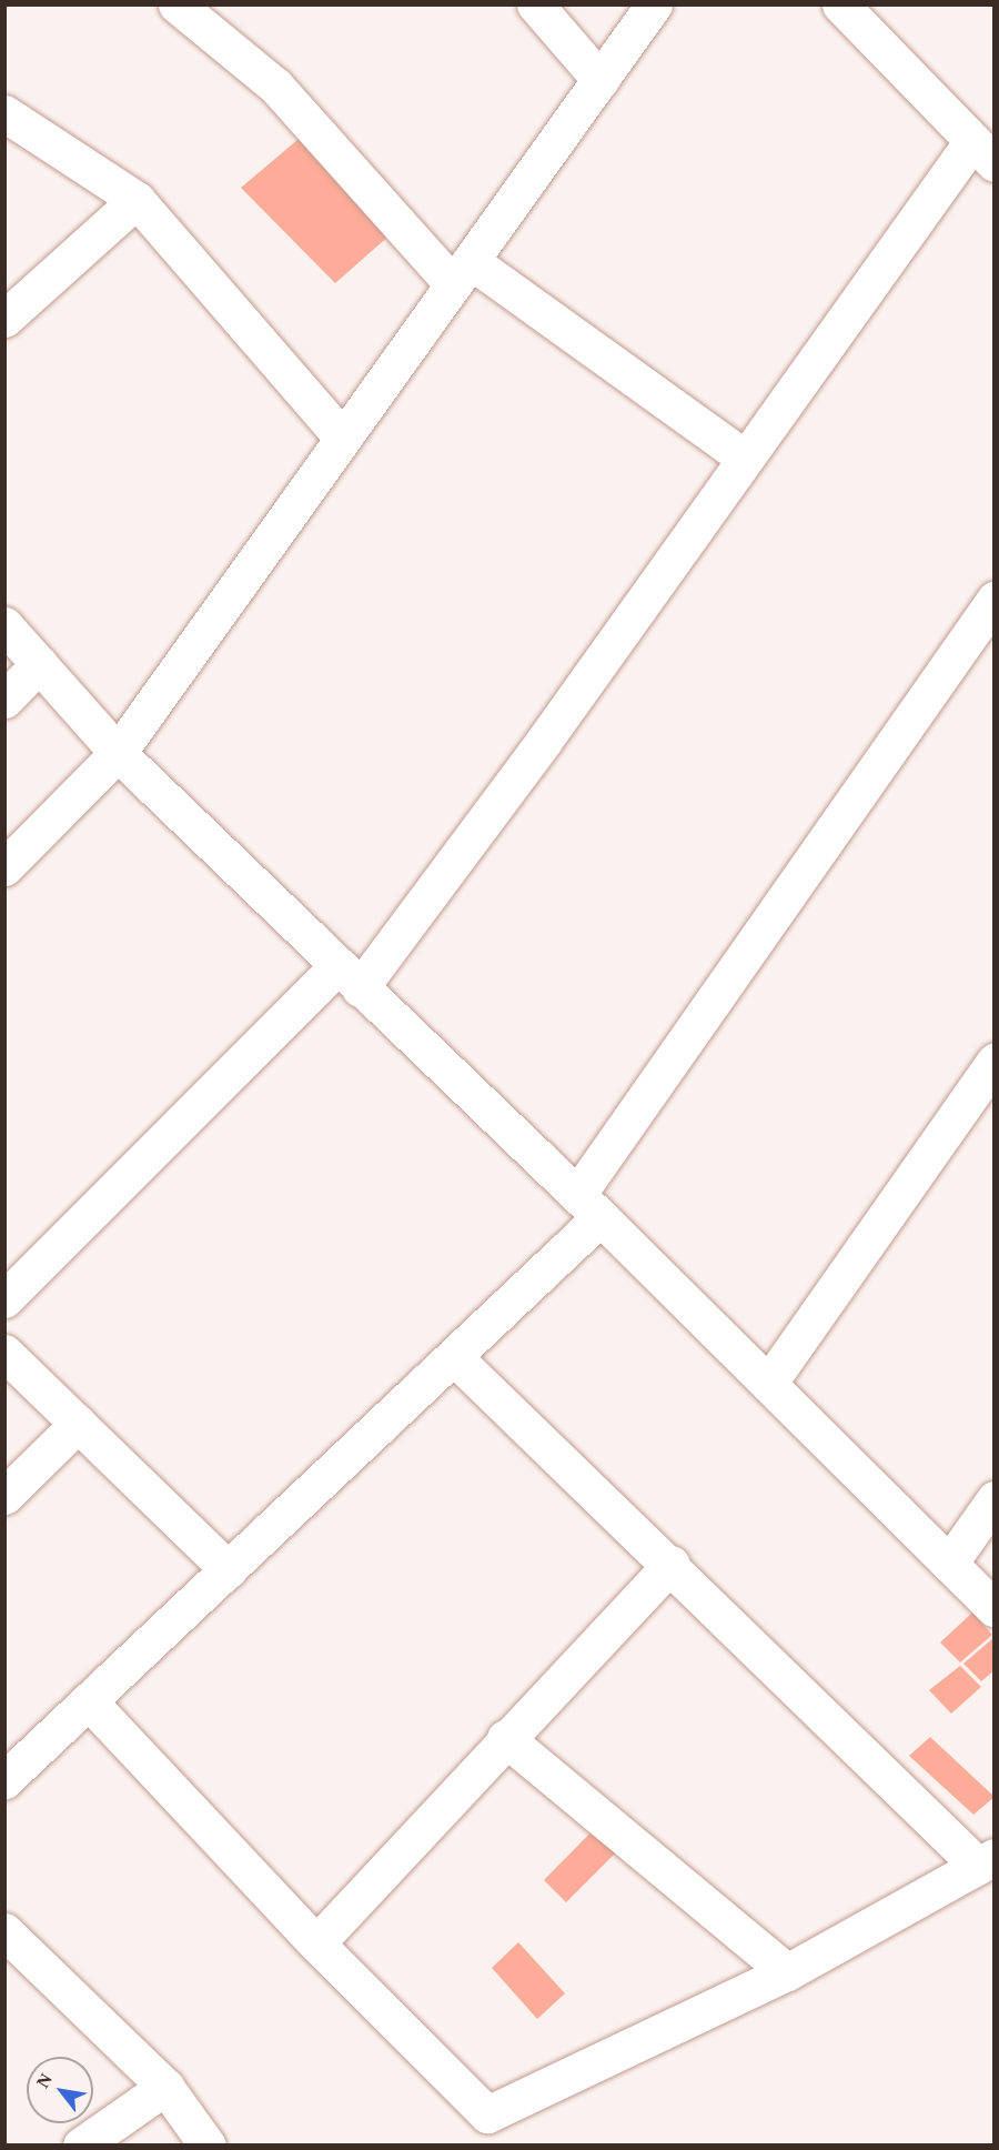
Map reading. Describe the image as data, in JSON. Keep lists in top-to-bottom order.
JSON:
{
  "north": "top left"
}
